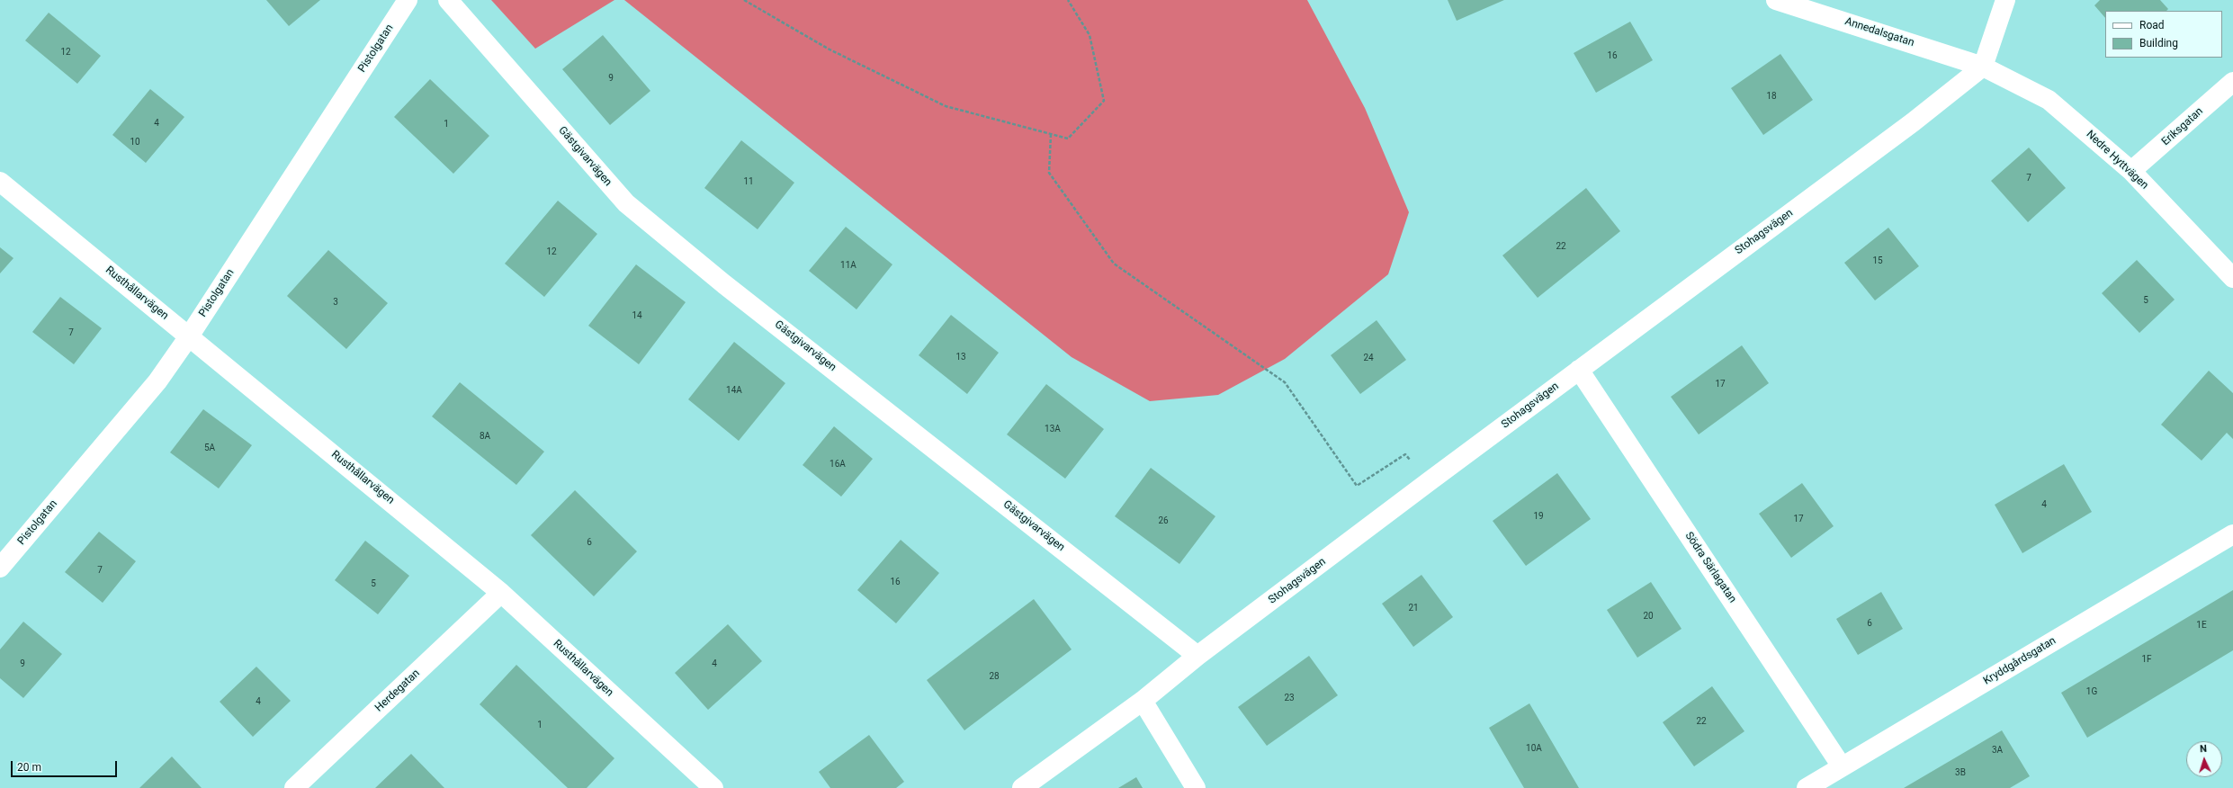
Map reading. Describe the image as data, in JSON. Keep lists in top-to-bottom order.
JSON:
{
  "streets": {
    "street": [
      "Annedalsgatan",
      "Pistolgatan",
      "Eriksgatan",
      "Gästgivarvägen",
      "Nedre Hyttvägen",
      "Stohagsvägen",
      "Rusthållarvägen",
      "Södra Särlagatan",
      "Kryddgårdsgatan",
      "Herdegatan"
    ]
  },
  "crossings": [
    ["Annedalsgatan", "Nedre Hyttvägen"],
    ["Annedalsgatan", "Stohagsvägen"],
    ["Pistolgatan", "Rusthållarvägen"],
    ["Eriksgatan", "Nedre Hyttvägen"],
    ["Gästgivarvägen", "Stohagsvägen"],
    ["Nedre Hyttvägen", "Stohagsvägen"],
    ["Stohagsvägen", "Södra Särlagatan"],
    ["Rusthållarvägen", "Herdegatan"],
    ["Södra Särlagatan", "Kryddgårdsgatan"]
  ],
  "house_numbers": [
    "12",
    "16",
    "9",
    "18",
    "4",
    "1",
    "10",
    "7",
    "11",
    "22",
    "12",
    "15",
    "11A",
    "5",
    "3",
    "14",
    "7",
    "13",
    "24",
    "17",
    "14A",
    "13A",
    "8A",
    "5A",
    "16A",
    "4",
    "19",
    "17",
    "26",
    "6",
    "7",
    "16",
    "5",
    "21",
    "20",
    "6",
    "1E",
    "1F",
    "9",
    "4",
    "28",
    "1G",
    "23",
    "4",
    "22",
    "1",
    "10A",
    "3A",
    "3B"
  ],
  "legend": ["Road", "Building"],
  "scale_bar": "20 m",
  "north": "top"
}
